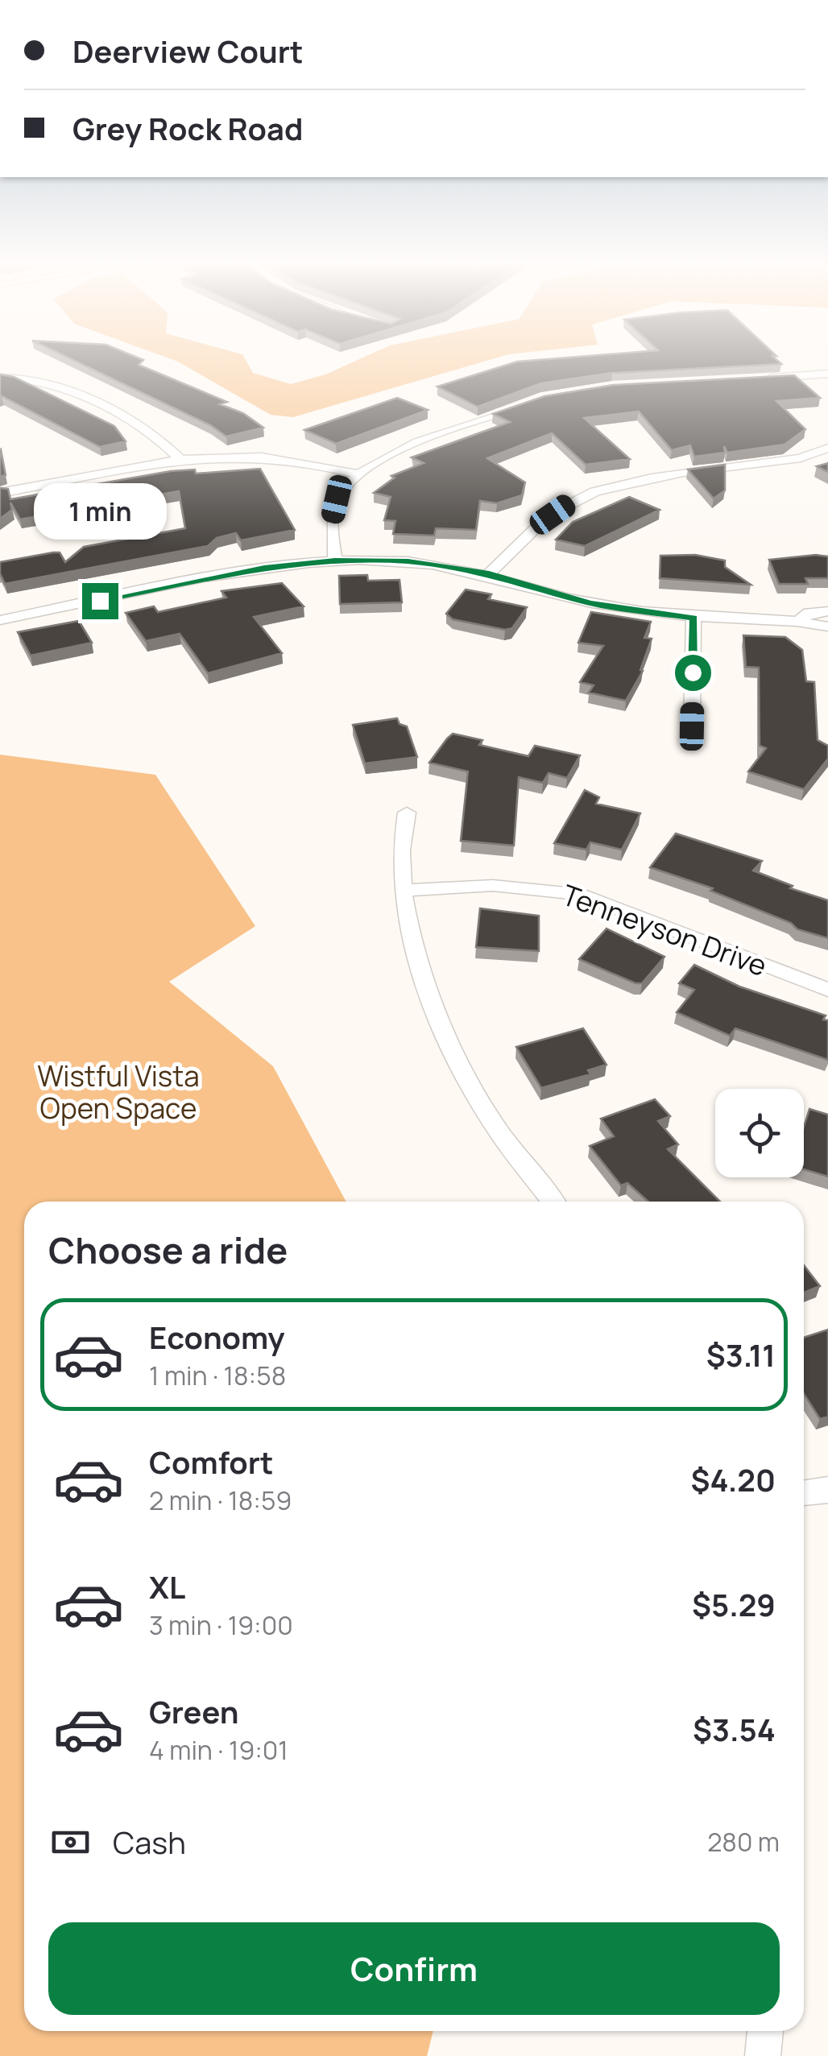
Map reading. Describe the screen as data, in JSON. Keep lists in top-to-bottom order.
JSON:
{
  "streets": {
    "street": ["Tenneyson Drive"]
  },
  "parks": ["Wistful Vista Open Space"],
  "page": {
    "banner": ["Deerview Court", "Grey Rock Road"],
    "bubble": "1 min",
    "heading": "Choose a ride",
    "list": [
      {
        "name": "Economy",
        "note": "1 min · 18:58",
        "value": "$3.11"
      },
      {
        "name": "Comfort",
        "note": "2 min · 18:59",
        "value": "$4.20"
      },
      {
        "name": "XL",
        "note": "3 min · 19:00",
        "value": "$5.29"
      },
      {
        "name": "Green",
        "note": "4 min · 19:01",
        "value": "$3.54"
      }
    ],
    "pay": ["Cash", "280 m"],
    "buttons": "Confirm"
  }
}
